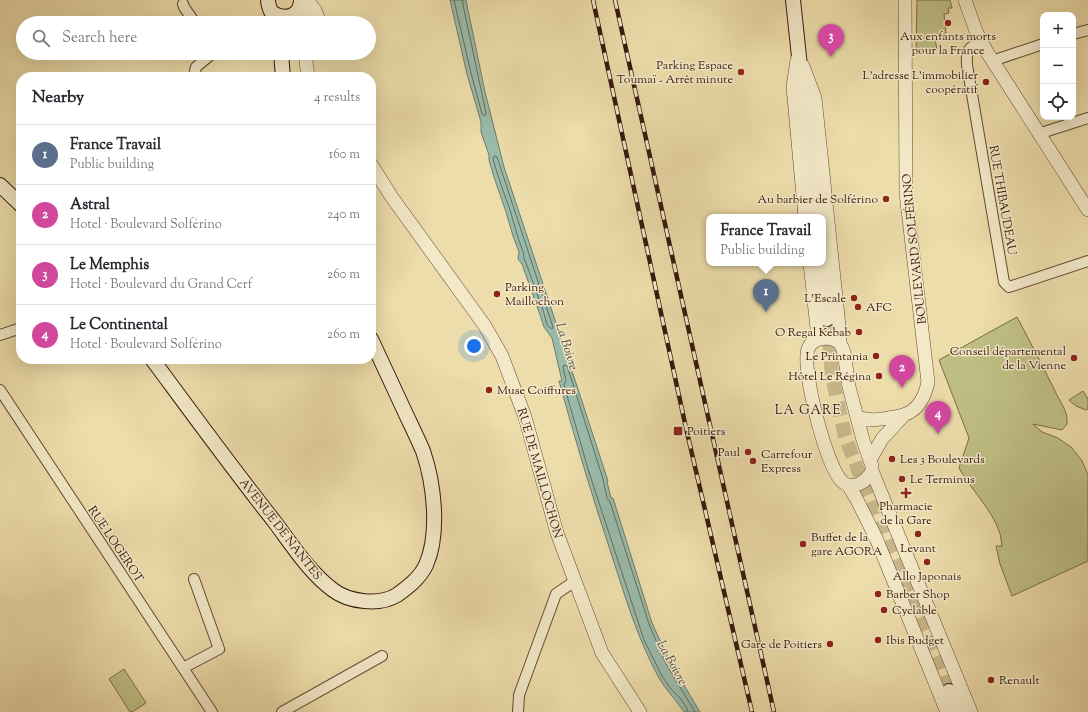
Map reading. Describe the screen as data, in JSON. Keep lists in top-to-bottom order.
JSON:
{
  "streets": {
    "main road": ["AVENUE DE NANTES"],
    "street": [
      "RUE THIBAUDEAU",
      "BOULEVARD SOLFÉRINO",
      "RUE DE MAILLOCHON",
      "RUE LOGEROT"
    ]
  },
  "districts": ["LA GARE"],
  "water": ["La Boivre"],
  "places": {
    "other": [
      "Aux enfants morts pour la France",
      "Parking Espace Toumaï - Arrêt minute",
      "L'adresse L'immobilier coopératif",
      "Au barbier de Solférino",
      "Parking Maillochon",
      "L'Escale",
      "AFC",
      "O Regal Kebab",
      "Le Printania",
      "Conseil départemental de la Vienne",
      "Hôtel Le Régina",
      "Muse Coiffures",
      "Paul",
      "Les 3 Boulevards",
      "Carrefour Express",
      "Le Terminus",
      "Levant",
      "Buffet de la gare AGORA",
      "Allo Japonais",
      "Barber Shop",
      "Cyclable",
      "Ibis Budget",
      "Gare de Poitiers",
      "Renault"
    ],
    "transit": ["Poitiers"],
    "health": ["Pharmacie de la Gare"]
  },
  "page": {
    "map_buttons": ["+", "−"],
    "search": "Search here",
    "pins": [
      "3",
      "1",
      "2",
      "4"
    ],
    "heading": ["Nearby", "4 results"],
    "list": [
      {
        "mark": "1",
        "name": "France Travail",
        "note": "Public building",
        "value": "160 m"
      },
      {
        "mark": "2",
        "name": "Astral",
        "note": "Hotel · Boulevard Solférino",
        "value": "240 m"
      },
      {
        "mark": "3",
        "name": "Le Memphis",
        "note": "Hotel · Boulevard du Grand Cerf",
        "value": "260 m"
      },
      {
        "mark": "4",
        "name": "Le Continental",
        "note": "Hotel · Boulevard Solférino",
        "value": "260 m"
      }
    ],
    "popup": ["France Travail", "Public building"]
  }
}
